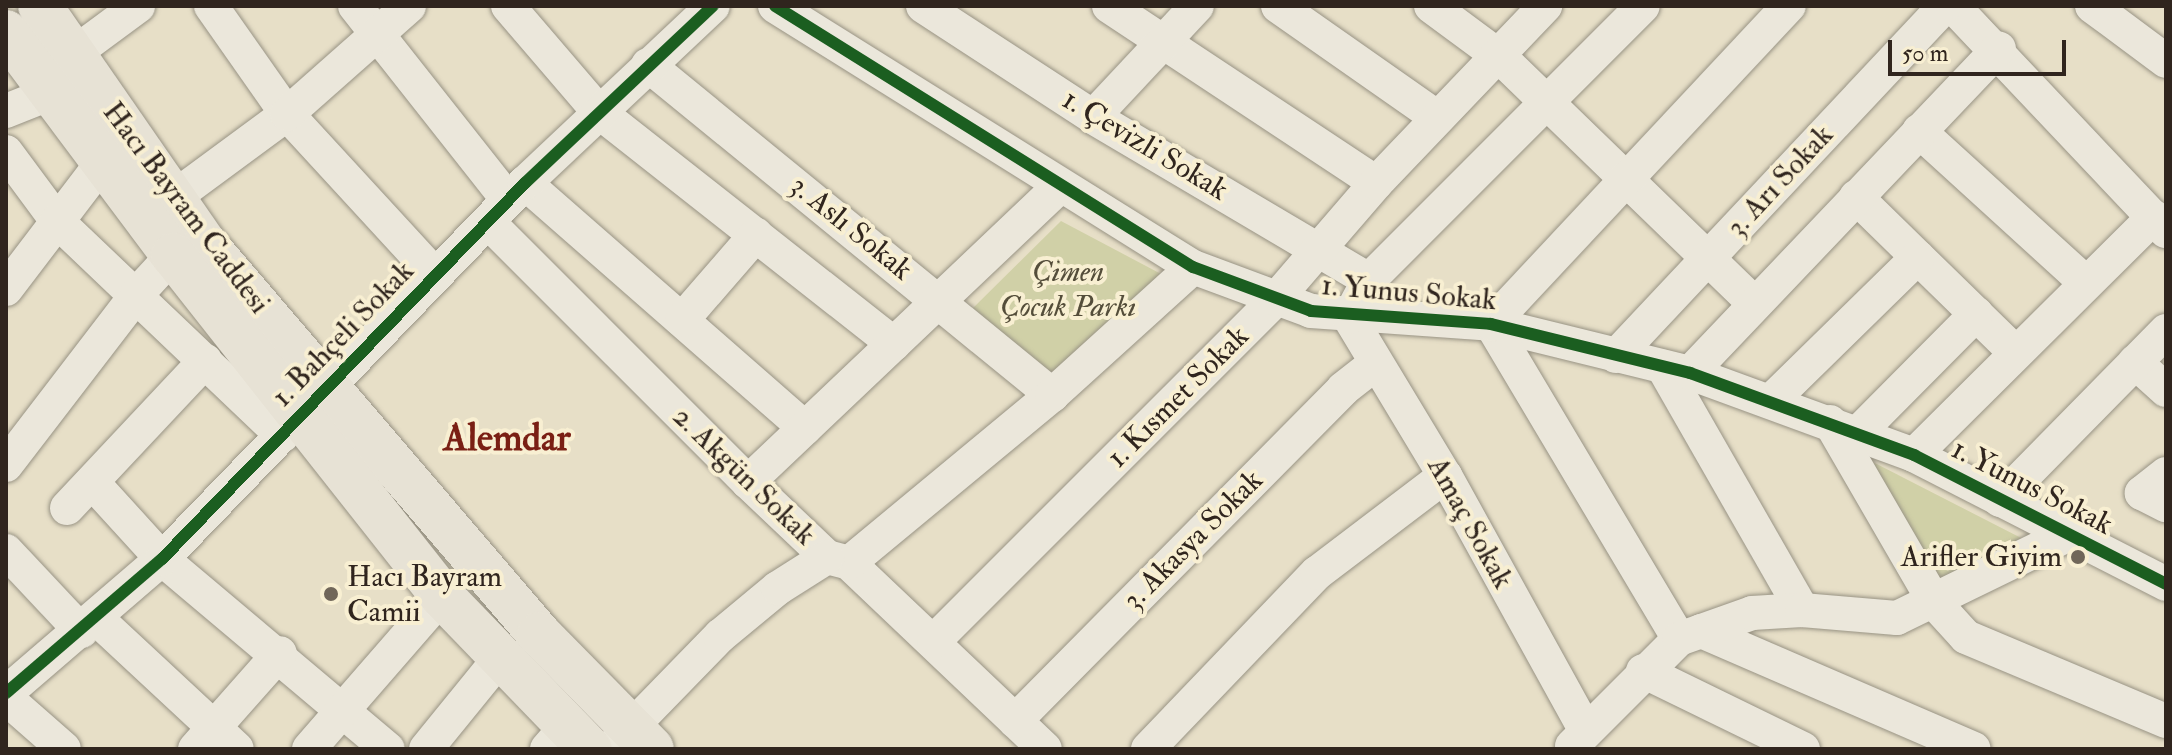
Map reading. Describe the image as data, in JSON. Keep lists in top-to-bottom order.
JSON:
{
  "streets": {
    "main road": ["Hacı Bayram Caddesi"],
    "street": [
      "1. Çevizli Sokak",
      "3. Arı Sokak",
      "3. Aslı Sokak",
      "1. Yunus Sokak",
      "1. Bahçeli Sokak",
      "1. Kısmet Sokak",
      "2. Akgün Sokak",
      "Amaç Sokak",
      "3. Akasya Sokak"
    ]
  },
  "crossings": [
    ["1. Çevizli Sokak", "1. Kısmet Sokak"],
    ["3. Arı Sokak", "1. Yunus Sokak"],
    ["Hacı Bayram Caddesi", "1. Bahçeli Sokak"],
    ["3. Aslı Sokak", "1. Bahçeli Sokak"],
    ["1. Yunus Sokak", "1. Kısmet Sokak"],
    ["1. Yunus Sokak", "Amaç Sokak"],
    ["1. Bahçeli Sokak", "2. Akgün Sokak"],
    ["1. Kısmet Sokak", "2. Akgün Sokak"],
    ["2. Akgün Sokak", "3. Akasya Sokak"],
    ["Amaç Sokak", "3. Akasya Sokak"]
  ],
  "districts": ["Alemdar"],
  "parks": ["Çimen Çocuk Parkı"],
  "places": ["Arifler Giyim", "Hacı Bayram Camii"],
  "scale_bar": "50 m"
}
